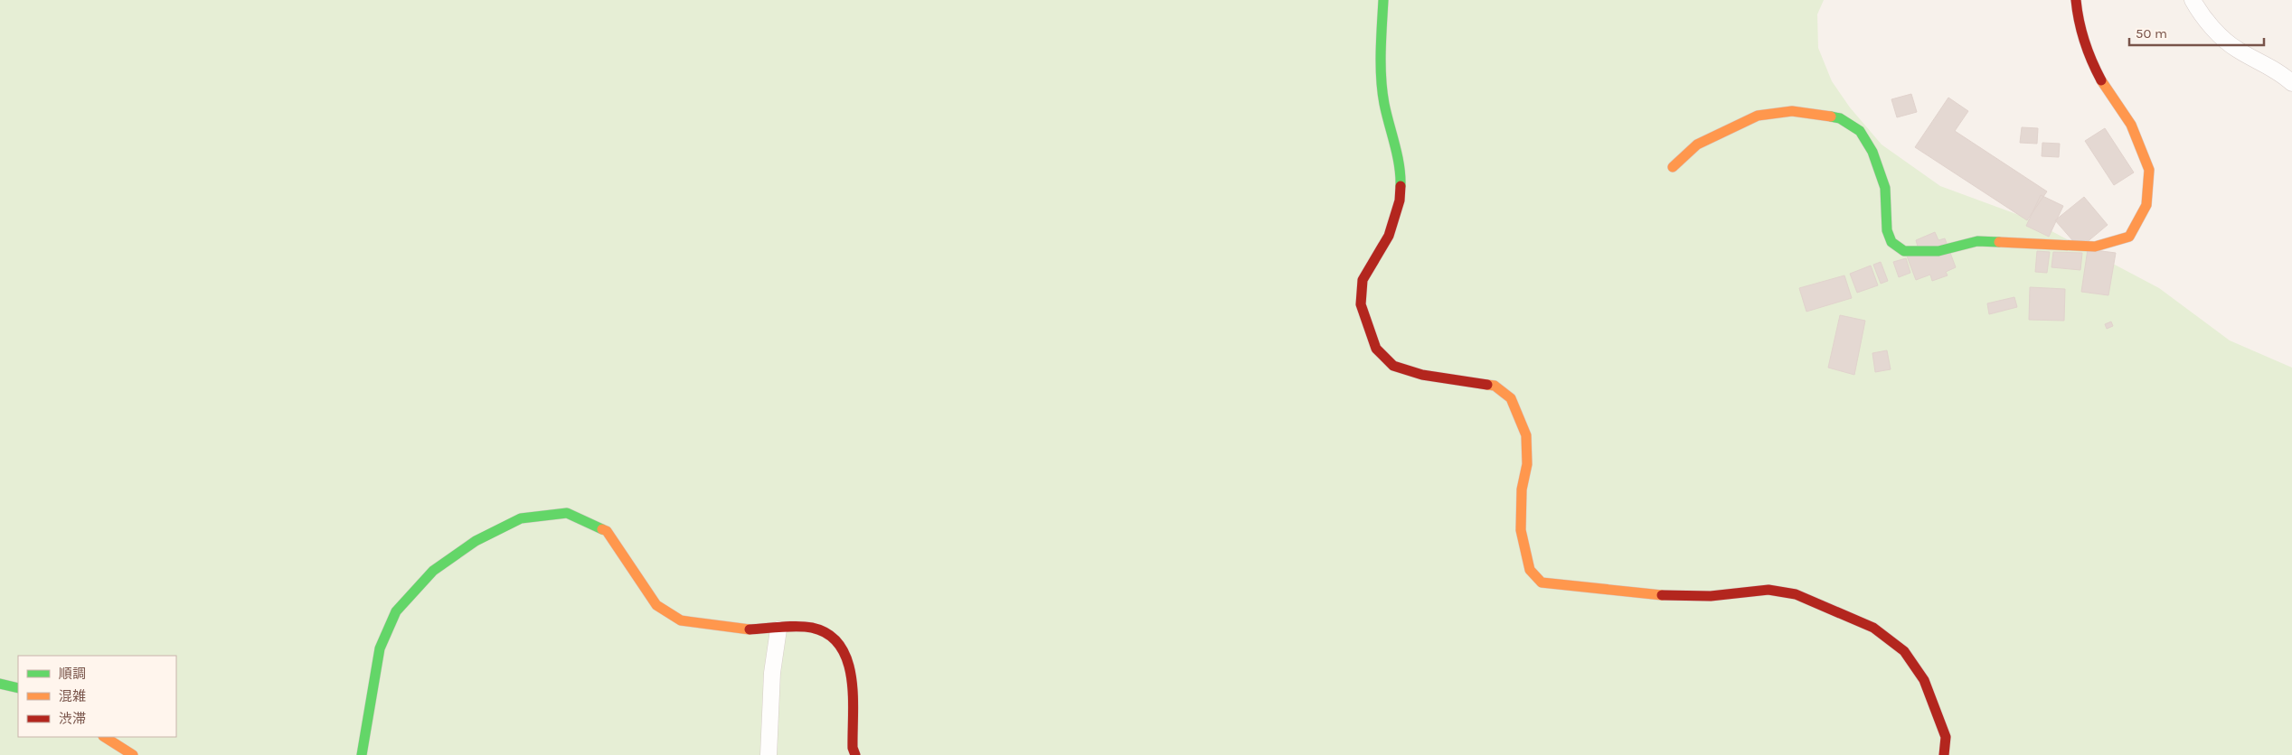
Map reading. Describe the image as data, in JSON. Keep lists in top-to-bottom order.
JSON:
{
  "legend": ["順調", "混雑", "渋滞"],
  "scale_bar": "50 m"
}
